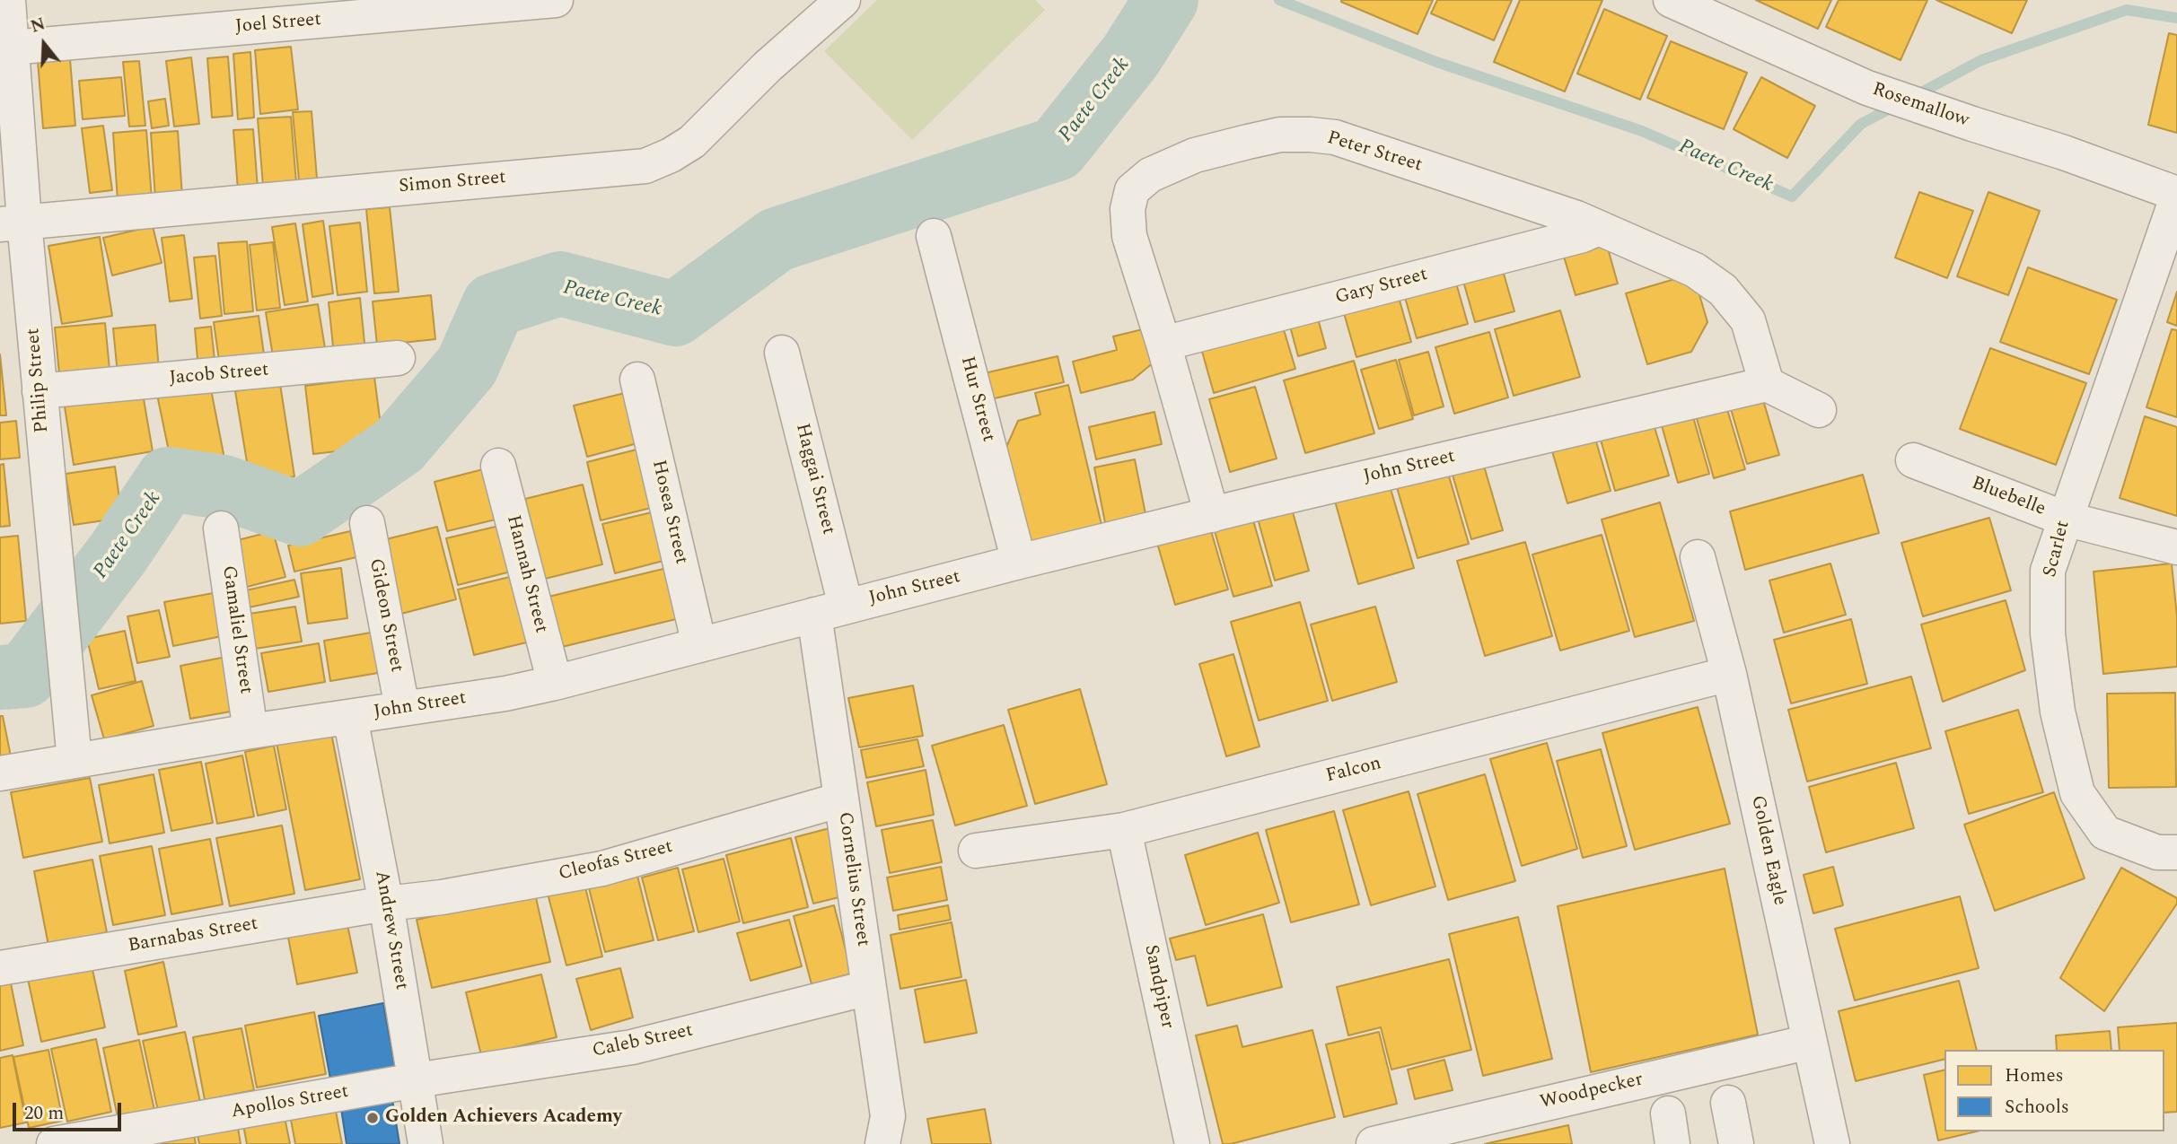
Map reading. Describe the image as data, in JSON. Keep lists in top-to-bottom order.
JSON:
{
  "streets": {
    "street": [
      "Joel Street",
      "Rosemallow",
      "Peter Street",
      "Simon Street",
      "Gary Street",
      "Jacob Street",
      "Philip Street",
      "Hur Street",
      "John Street",
      "Haggai Street",
      "Bluebelle",
      "Hosea Street",
      "Scarlet",
      "Hannah Street",
      "Gideon Street",
      "Gamaliel Street",
      "Falcon",
      "Golden Eagle",
      "Cleofas Street",
      "Cornelius Street",
      "Andrew Street",
      "Barnabas Street",
      "Sandpiper",
      "Caleb Street",
      "Woodpecker",
      "Apollos Street"
    ]
  },
  "crossings": [
    ["Joel Street", "Philip Street"],
    ["Rosemallow", "Scarlet"],
    ["Peter Street", "Gary Street"],
    ["Peter Street", "John Street"],
    ["Simon Street", "Philip Street"],
    ["Jacob Street", "Philip Street"],
    ["Philip Street", "John Street"],
    ["Hur Street", "John Street"],
    ["John Street", "Haggai Street"],
    ["John Street", "Hosea Street"],
    ["John Street", "Hannah Street"],
    ["John Street", "Gideon Street"],
    ["John Street", "Gamaliel Street"],
    ["John Street", "Cornelius Street"],
    ["John Street", "Andrew Street"],
    ["Haggai Street", "Cornelius Street"],
    ["Bluebelle", "Scarlet"],
    ["Falcon", "Golden Eagle"],
    ["Falcon", "Sandpiper"],
    ["Golden Eagle", "Woodpecker"],
    ["Cleofas Street", "Cornelius Street"],
    ["Cleofas Street", "Andrew Street"],
    ["Cleofas Street", "Barnabas Street"],
    ["Cornelius Street", "Caleb Street"],
    ["Andrew Street", "Barnabas Street"],
    ["Andrew Street", "Caleb Street"],
    ["Andrew Street", "Apollos Street"],
    ["Caleb Street", "Apollos Street"]
  ],
  "water": ["Paete Creek"],
  "places": ["Golden Achievers Academy"],
  "legend": ["Homes", "Schools"],
  "scale_bar": "20 m",
  "north": "top"
}
